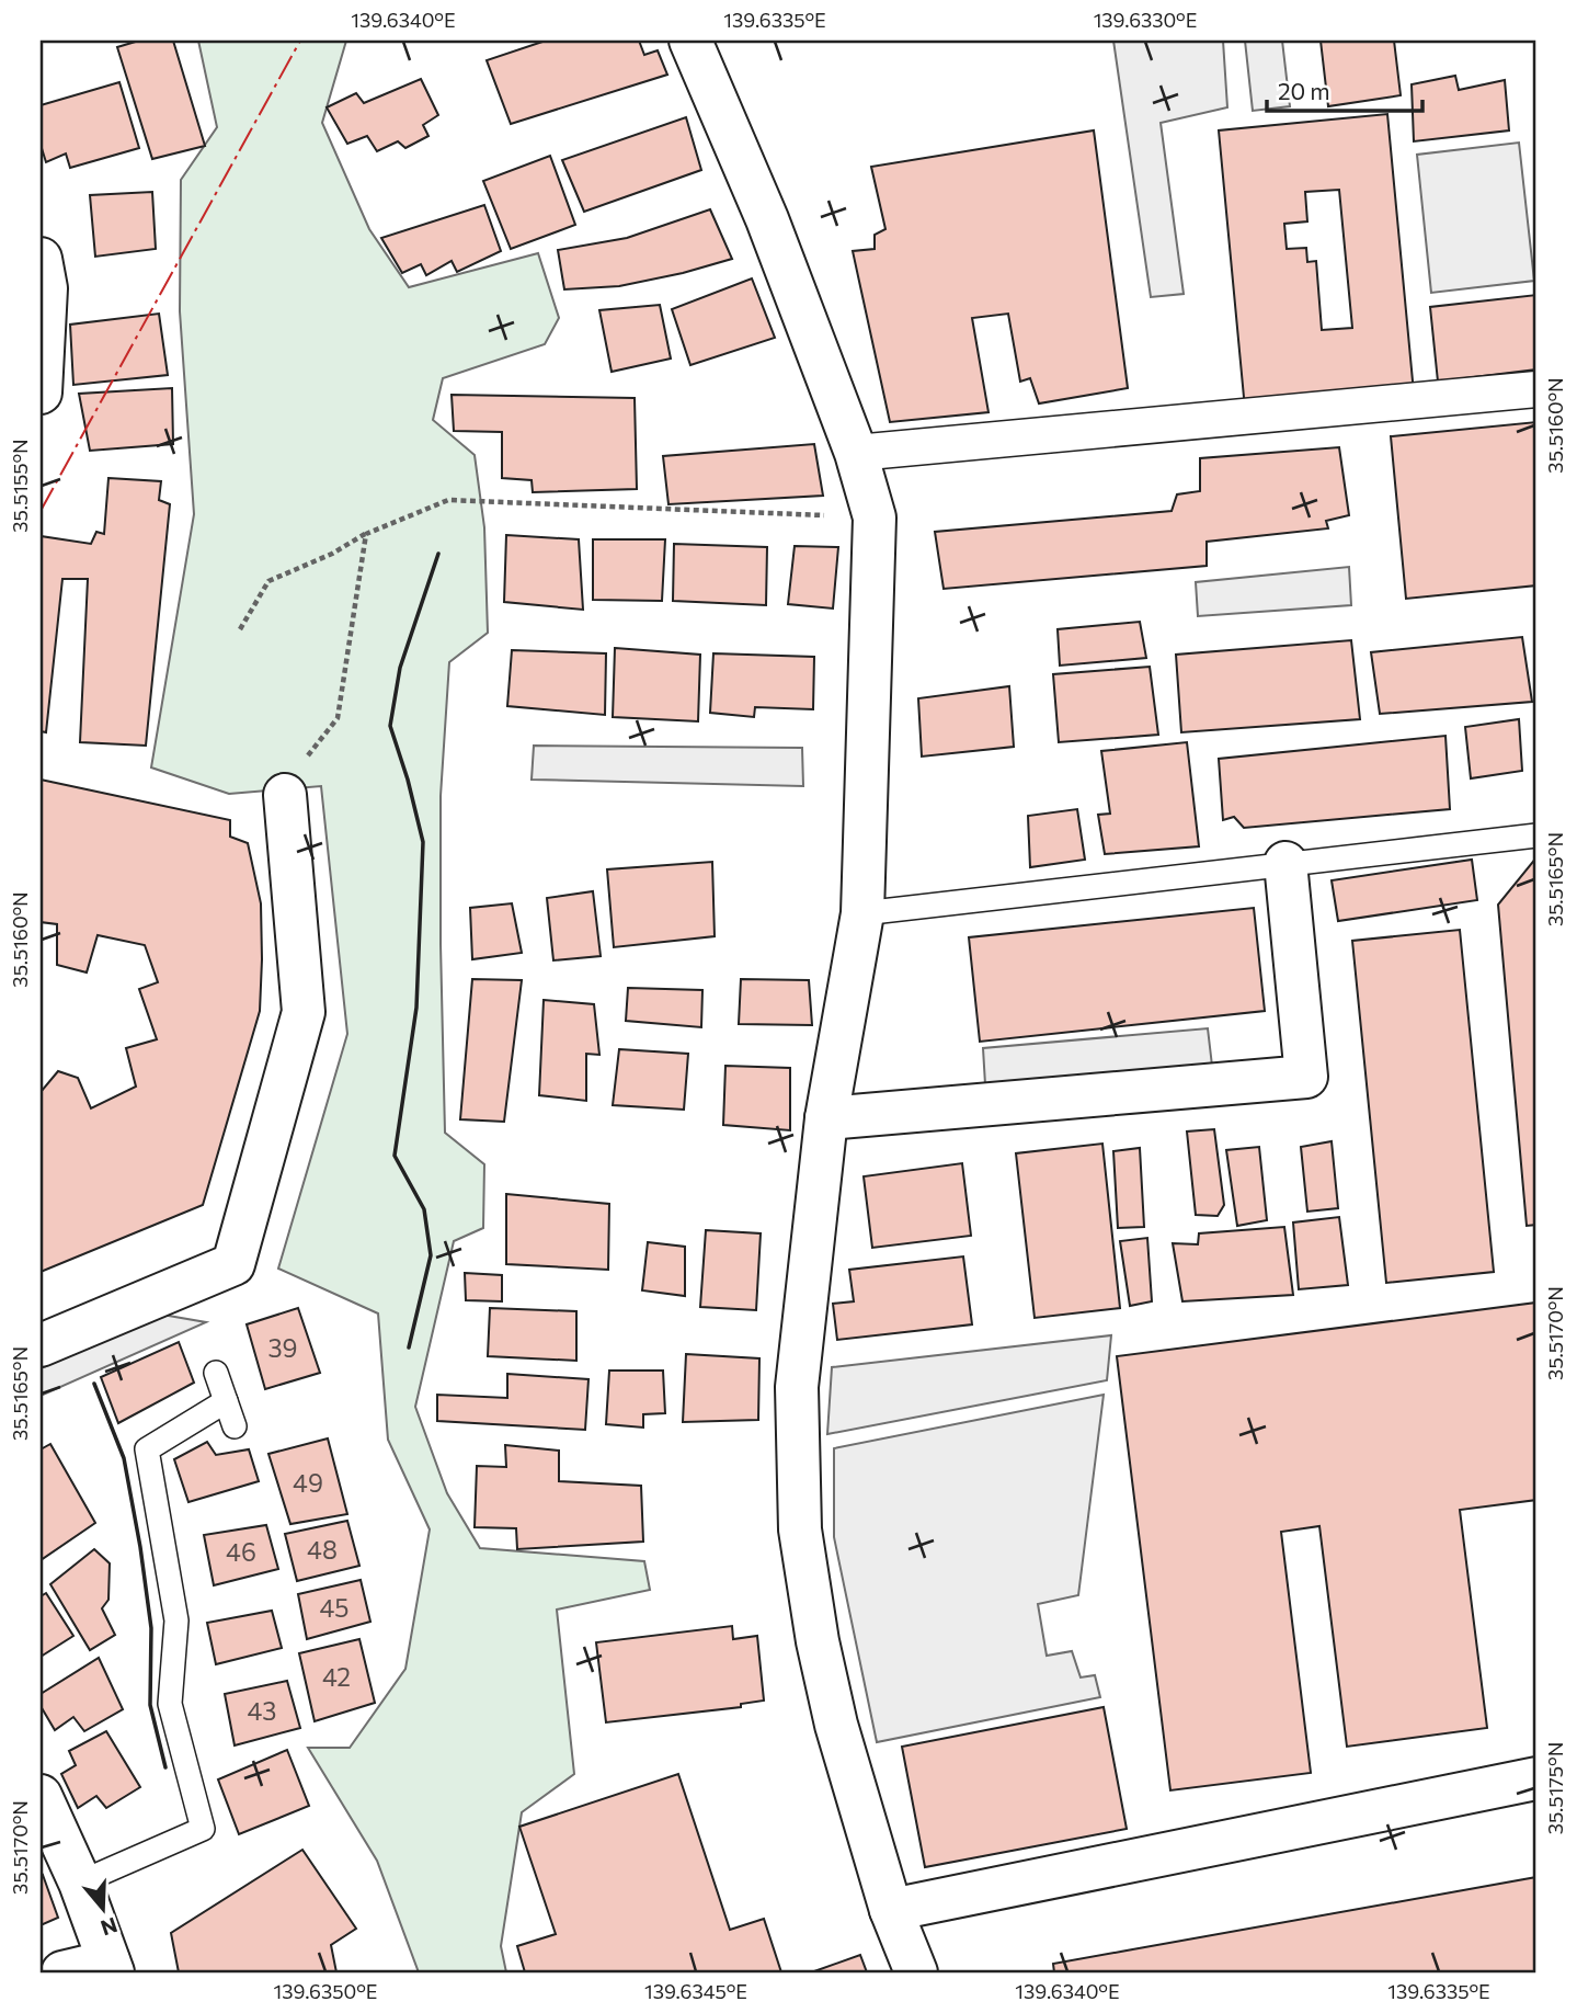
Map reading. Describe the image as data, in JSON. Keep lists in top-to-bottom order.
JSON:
{
  "house_numbers": [
    "39",
    "49",
    "48",
    "46",
    "45",
    "42",
    "43"
  ],
  "scale_bar": "20 m",
  "north": "bottom",
  "coordinates": [
    "139.6340°E",
    "139.6335°E",
    "139.6330°E",
    "35.5160°N",
    "35.5155°N",
    "35.5165°N",
    "35.5170°N",
    "35.5175°N",
    "139.6350°E",
    "139.6345°E"
  ]
}
